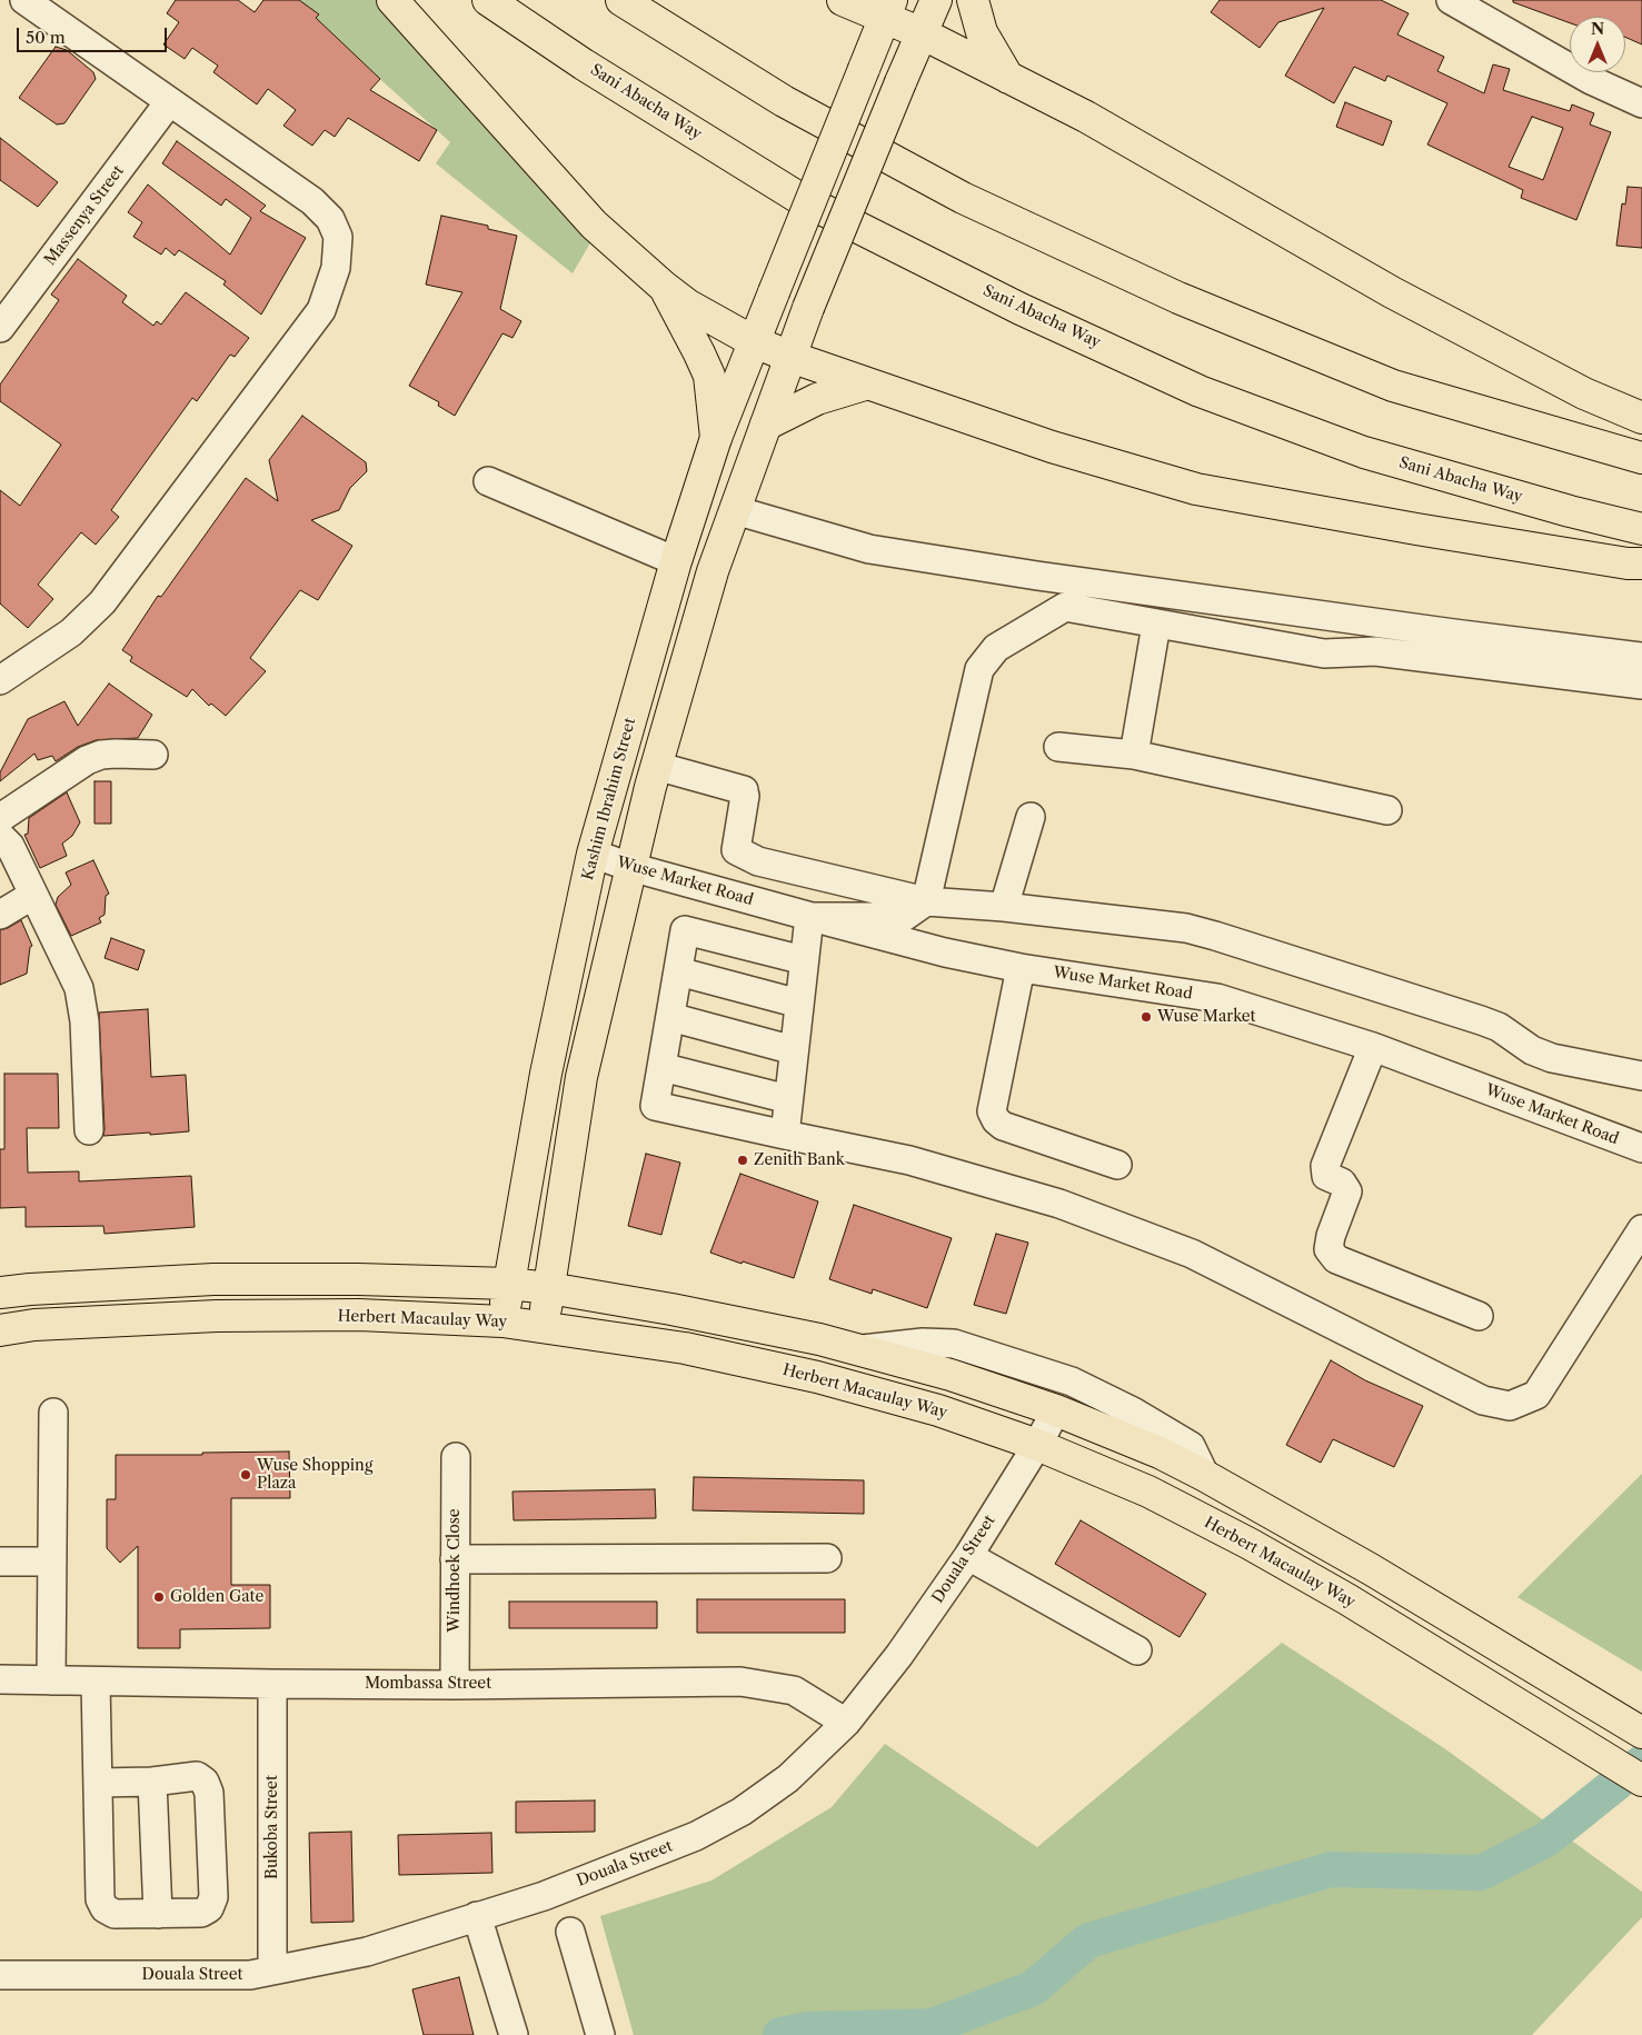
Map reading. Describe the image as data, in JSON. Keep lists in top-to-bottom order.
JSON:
{
  "streets": {
    "main road": ["Sani Abacha Way", "Kashim Ibrahim Street", "Herbert Macaulay Way"],
    "street": [
      "Massenya Street",
      "Wuse Market Road",
      "Douala Street",
      "Windhoek Close",
      "Mombassa Street",
      "Bukoba Street"
    ]
  },
  "crossings": [
    ["Kashim Ibrahim Street", "Wuse Market Road"],
    ["Kashim Ibrahim Street", "Herbert Macaulay Way"],
    ["Herbert Macaulay Way", "Douala Street"],
    ["Douala Street", "Mombassa Street"],
    ["Douala Street", "Bukoba Street"],
    ["Windhoek Close", "Mombassa Street"],
    ["Mombassa Street", "Bukoba Street"]
  ],
  "places": [
    "Wuse Market",
    "Zenith Bank",
    "Wuse Shopping Plaza",
    "Golden Gate"
  ],
  "scale_bar": "50 m",
  "north": "top"
}
